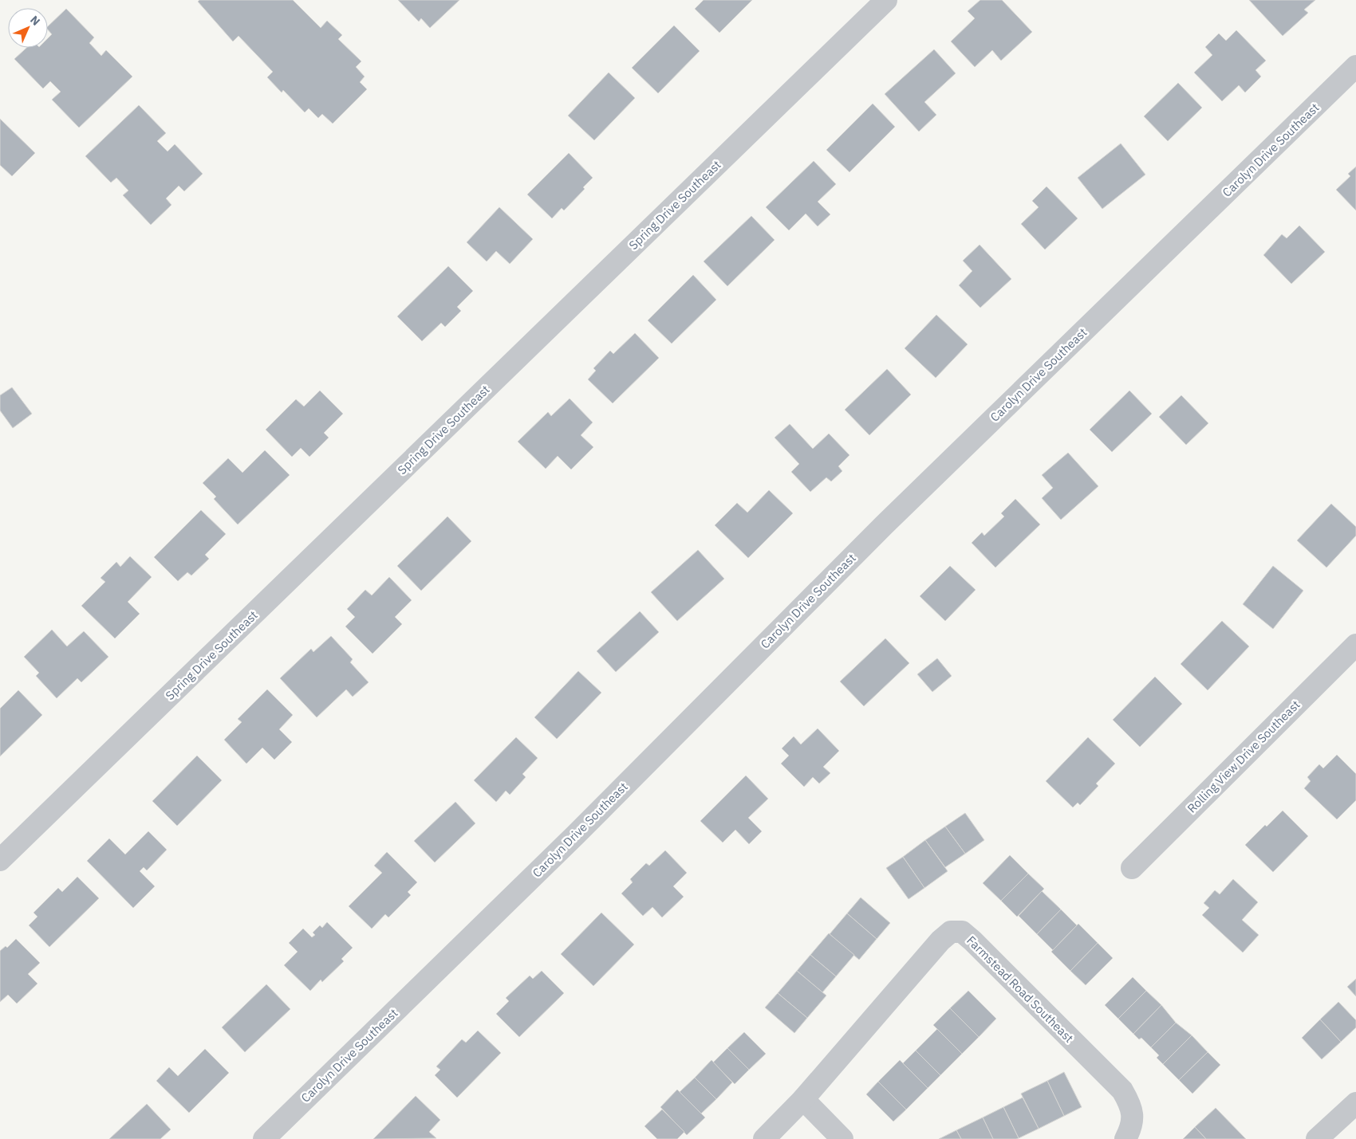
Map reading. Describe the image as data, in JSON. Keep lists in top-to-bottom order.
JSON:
{
  "streets": {
    "street": [
      "Carolyn Drive Southeast",
      "Spring Drive Southeast",
      "Rolling View Drive Southeast",
      "Farmstead Road Southeast"
    ]
  },
  "north": "top right"
}
